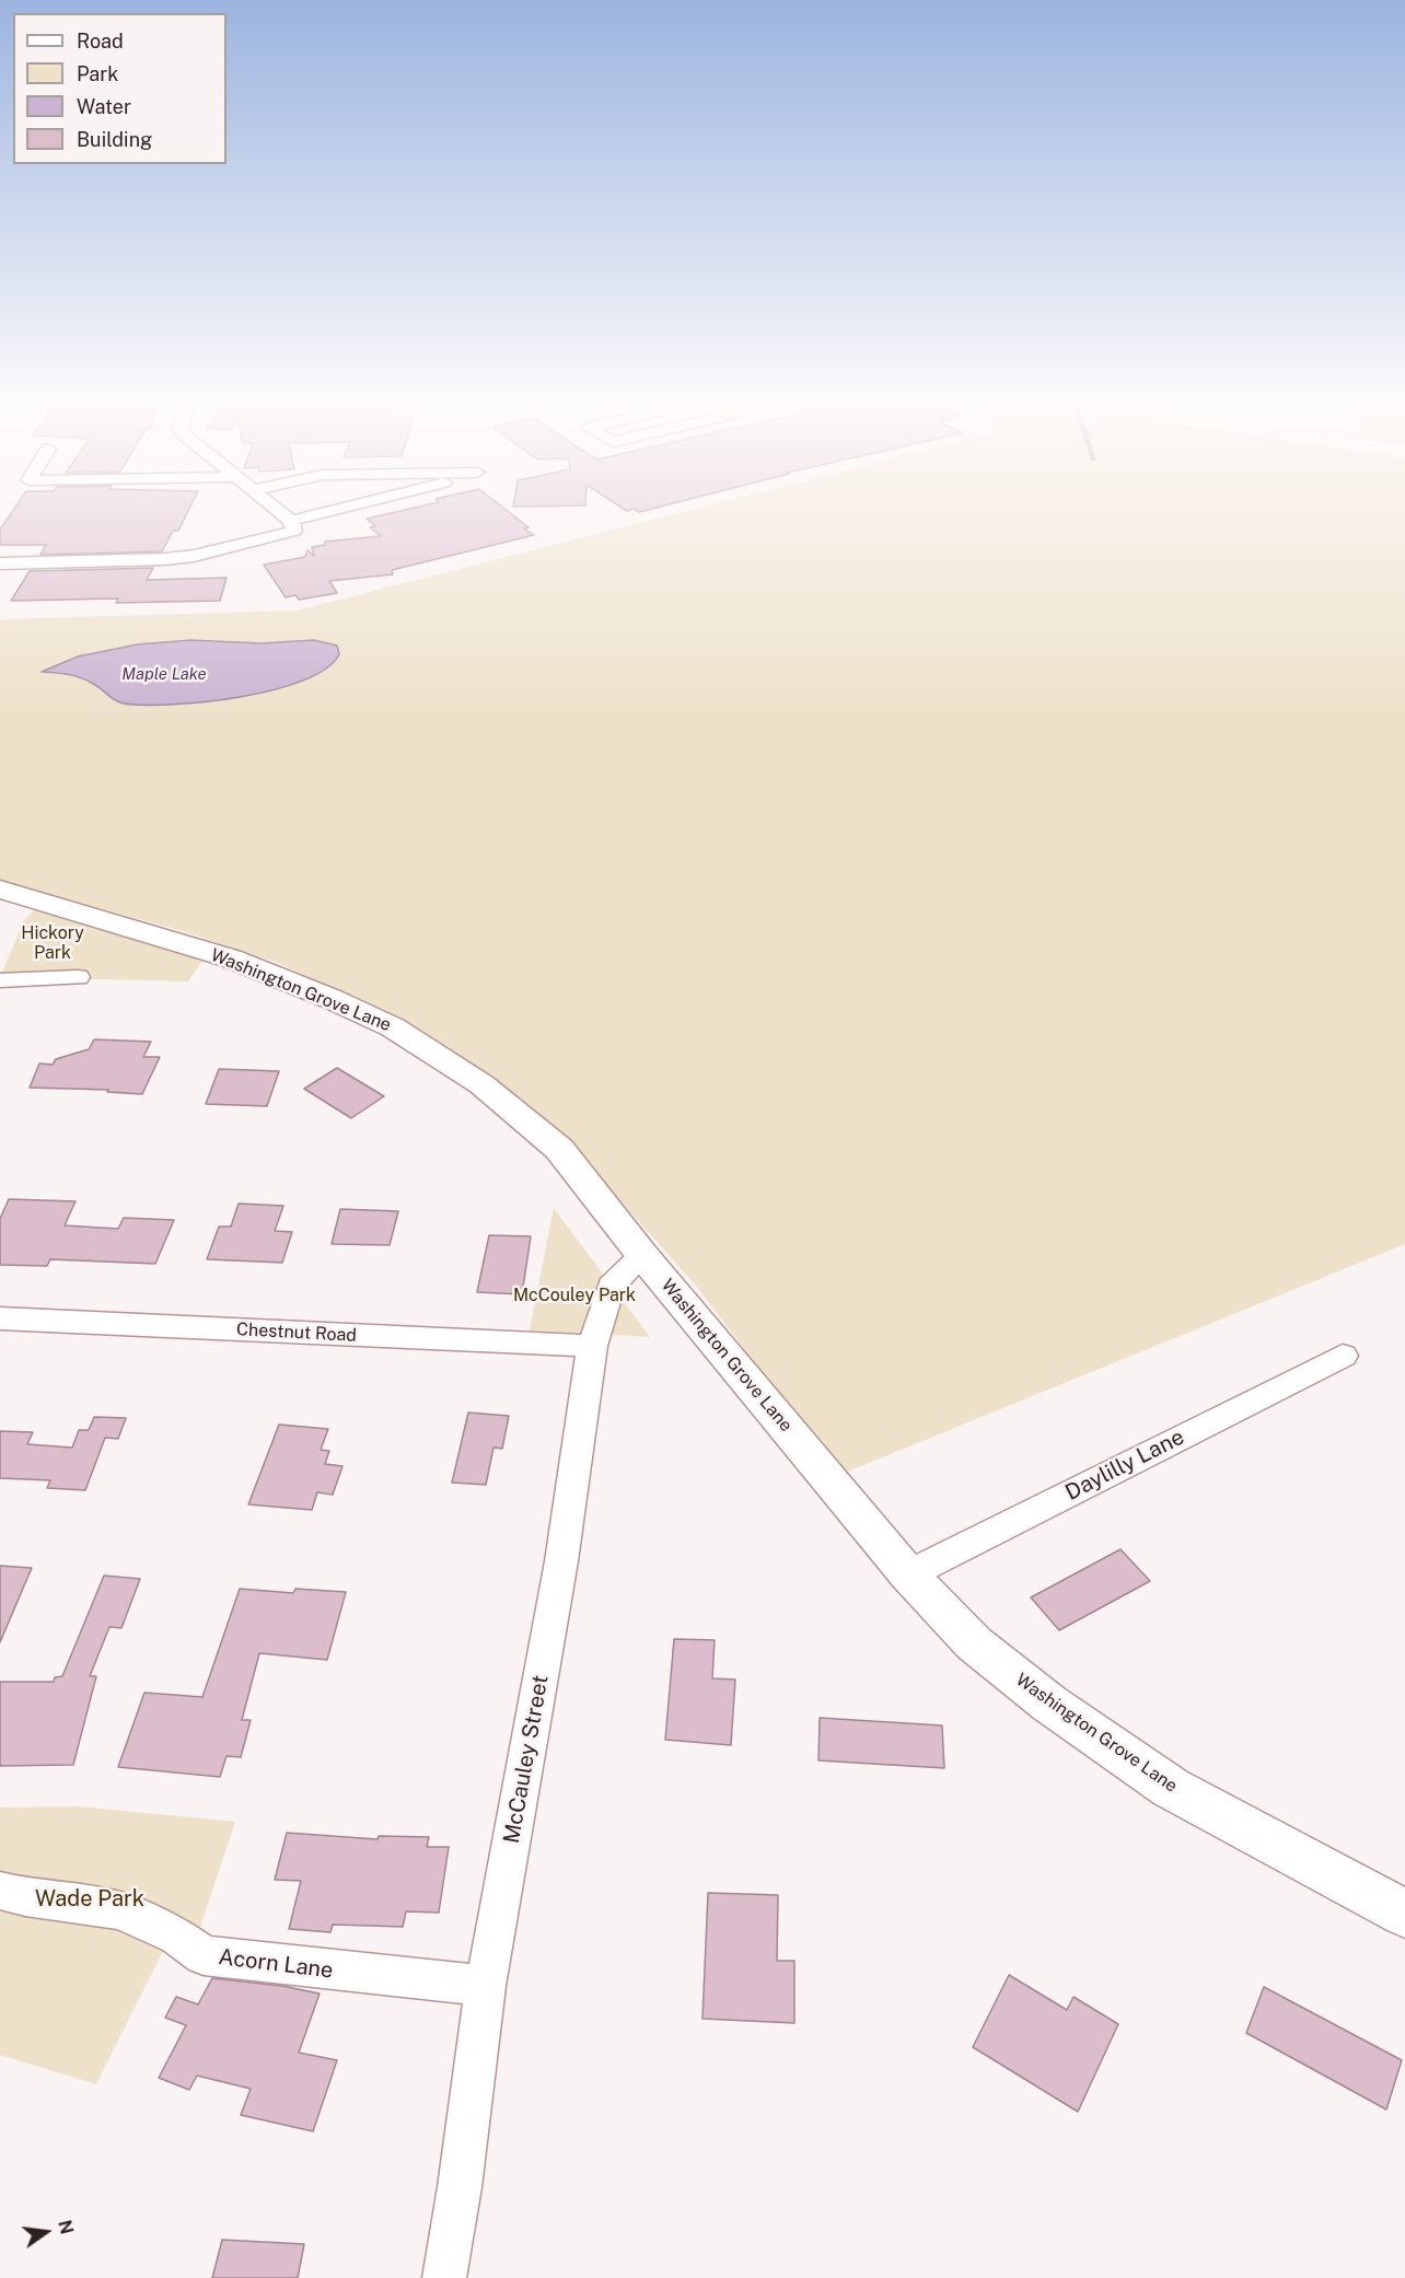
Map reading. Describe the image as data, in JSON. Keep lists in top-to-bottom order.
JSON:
{
  "streets": {
    "street": [
      "Washington Grove Lane",
      "Chestnut Road",
      "Daylilly Lane",
      "McCauley Street",
      "Acorn Lane"
    ]
  },
  "crossings": [
    ["Washington Grove Lane", "Daylilly Lane"],
    ["Washington Grove Lane", "McCauley Street"],
    ["Chestnut Road", "McCauley Street"],
    ["McCauley Street", "Acorn Lane"]
  ],
  "water": ["Maple Lake"],
  "parks": ["Hickory Park", "McCouley Park", "Wade Park"],
  "legend": [
    "Road",
    "Park",
    "Water",
    "Building"
  ],
  "north": "right"
}
